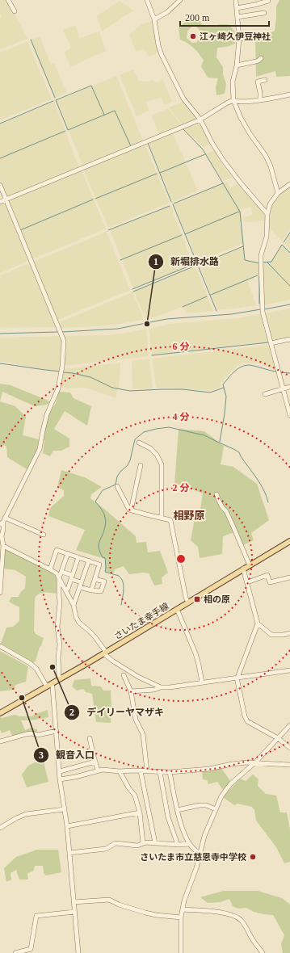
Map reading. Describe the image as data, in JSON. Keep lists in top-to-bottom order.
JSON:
{
  "streets": {
    "main road": ["さいたま幸手線"]
  },
  "districts": ["相野原"],
  "places": {
    "other": [
      "江ヶ崎久伊豆神社",
      "新堀排水路",
      "デイリーヤマザキ",
      "観音入口",
      "さいたま市立慈恩寺中学校"
    ],
    "transit": ["相の原"]
  },
  "scale_bar": "200 m",
  "rings": ["6 分", "4 分", "2 分"]
}
